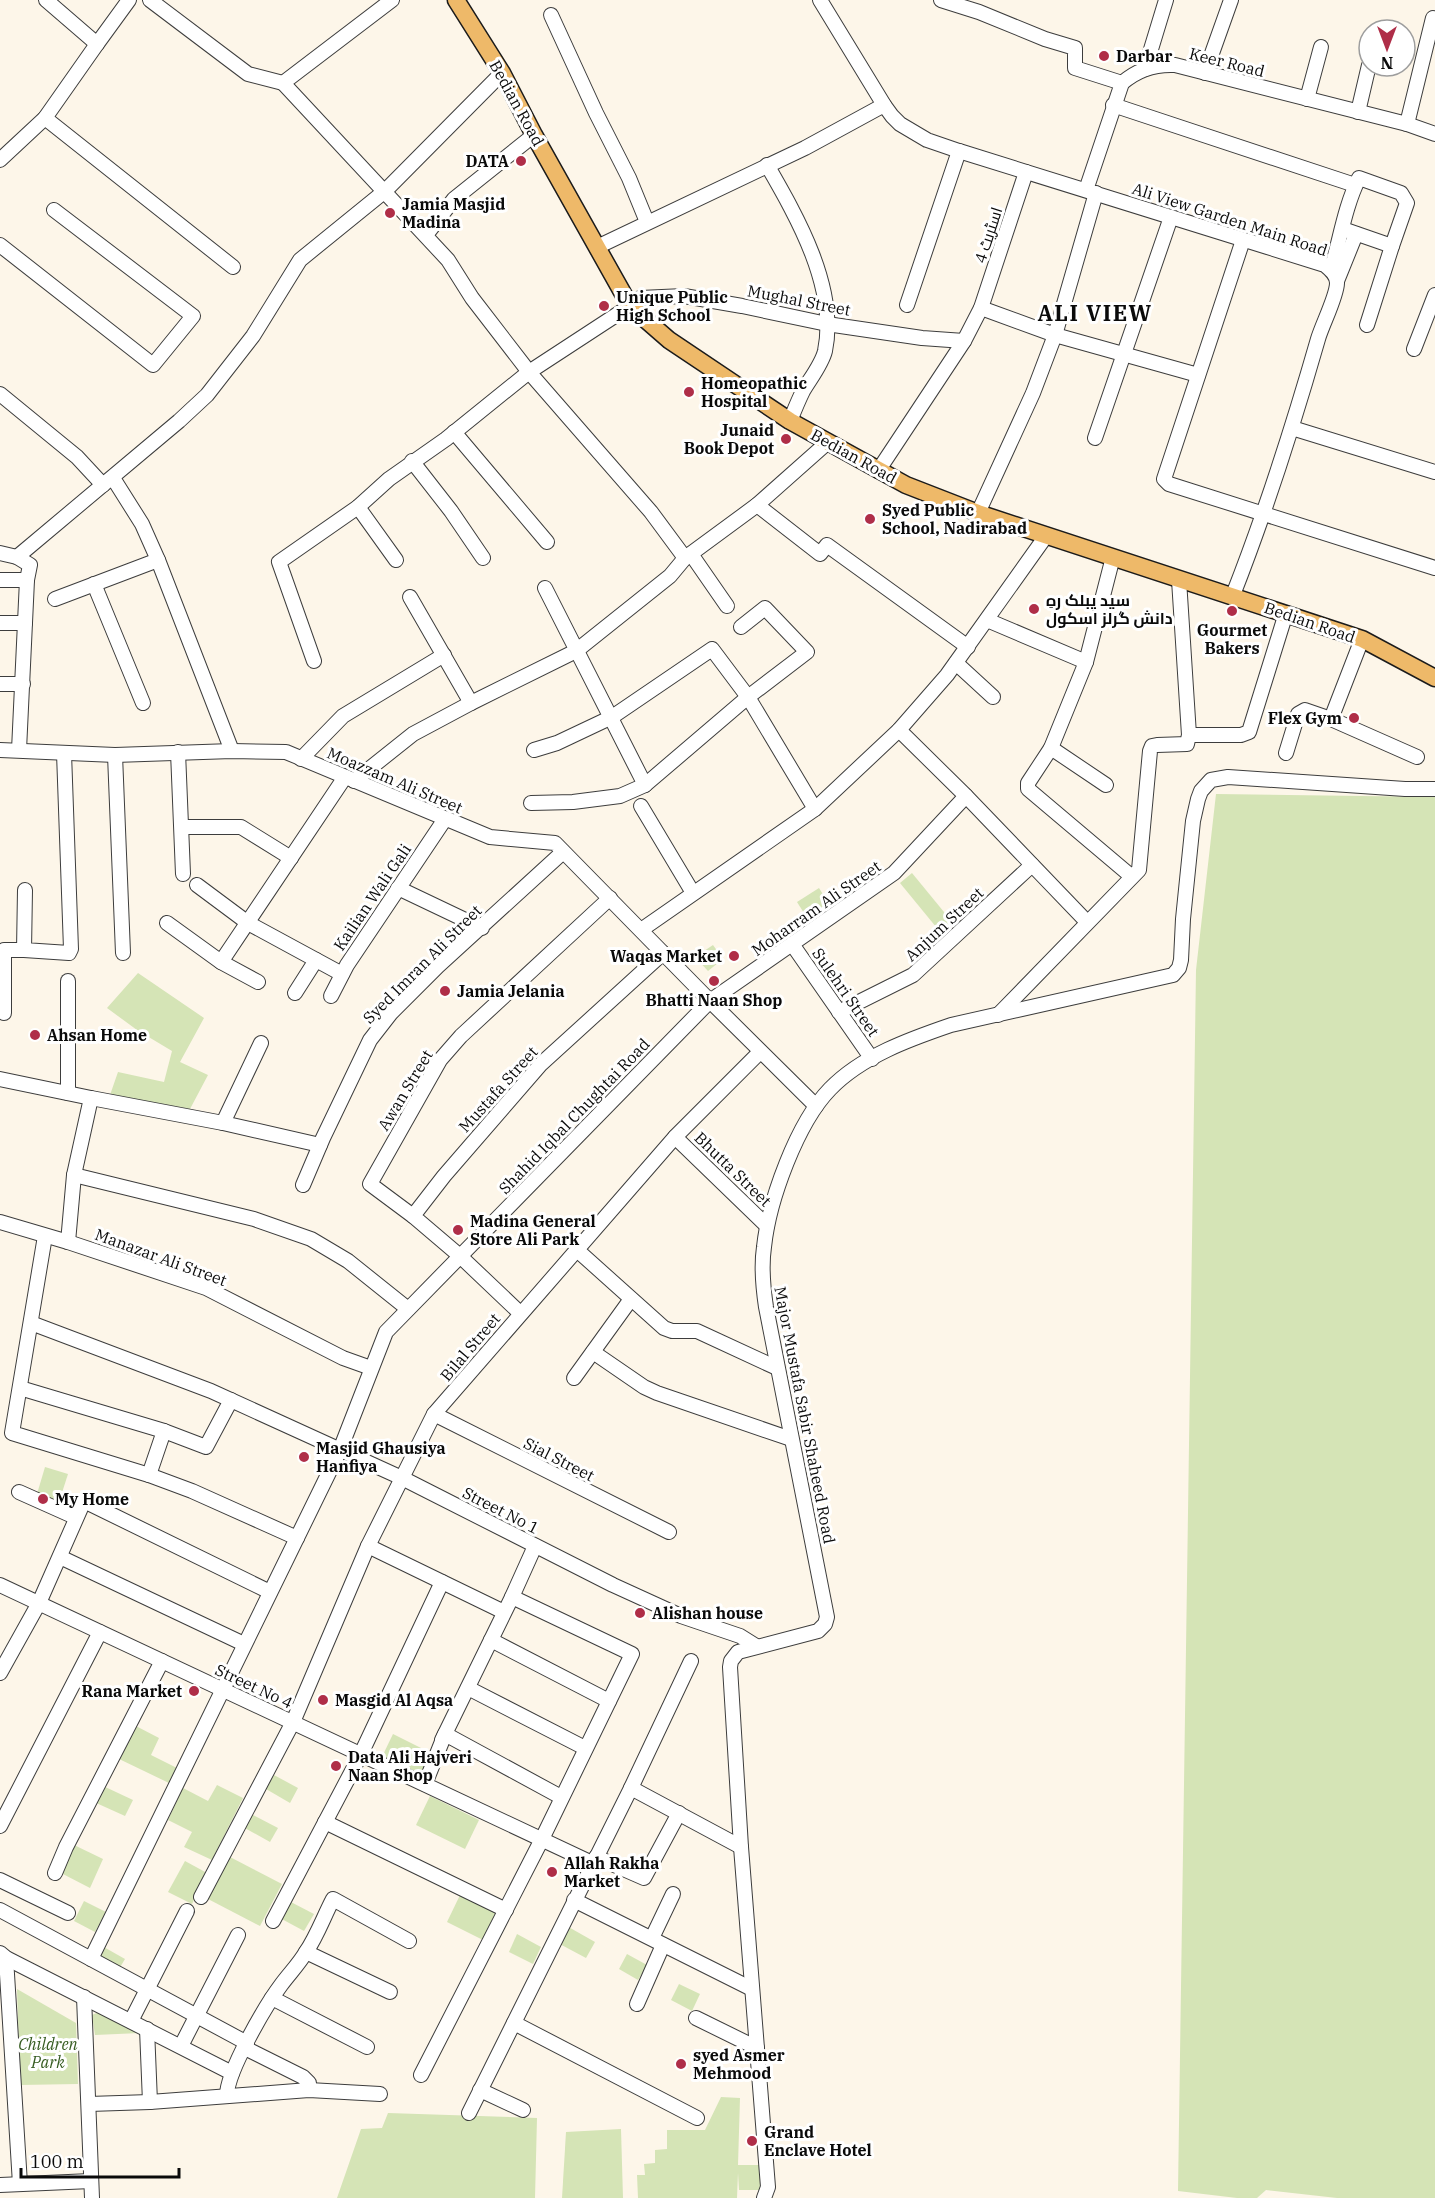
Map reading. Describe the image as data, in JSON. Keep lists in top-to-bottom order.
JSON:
{
  "streets": {
    "main road": ["Bedian Road"],
    "street": [
      "Keer Road",
      "Ali View Garden Main Road",
      "اسٹریٹ 4",
      "Mughal Street",
      "Moazzam Ali Street",
      "Kailian Wali Gali",
      "Moharram Ali Street",
      "Anjum Street",
      "Syed Imran Ali Street",
      "Sulehri Street",
      "Mustafa Street",
      "Awan Street",
      "Shahid Iqbal Chughtai Road",
      "Bhutta Street",
      "Manazar Ali Street",
      "Bilal Street",
      "Major Mustafa Sabir Shaheed Road",
      "Sial Street",
      "Street No 1",
      "Street No 4"
    ]
  },
  "crossings": [
    ["Bedian Road", "اسٹریٹ 4"],
    ["Bedian Road", "Mughal Street"],
    ["Ali View Garden Main Road", "اسٹریٹ 4"],
    ["اسٹریٹ 4", "Mughal Street"],
    ["Moazzam Ali Street", "Kailian Wali Gali"],
    ["Moazzam Ali Street", "Moharram Ali Street"],
    ["Moazzam Ali Street", "Syed Imran Ali Street"],
    ["Moazzam Ali Street", "Mustafa Street"],
    ["Moazzam Ali Street", "Awan Street"],
    ["Moazzam Ali Street", "Shahid Iqbal Chughtai Road"],
    ["Moharram Ali Street", "Sulehri Street"],
    ["Moharram Ali Street", "Shahid Iqbal Chughtai Road"],
    ["Anjum Street", "Sulehri Street"],
    ["Sulehri Street", "Major Mustafa Sabir Shaheed Road"],
    ["Mustafa Street", "Awan Street"],
    ["Shahid Iqbal Chughtai Road", "Manazar Ali Street"],
    ["Shahid Iqbal Chughtai Road", "Street No 1"],
    ["Shahid Iqbal Chughtai Road", "Street No 4"],
    ["Bhutta Street", "Bilal Street"],
    ["Bhutta Street", "Major Mustafa Sabir Shaheed Road"],
    ["Bilal Street", "Sial Street"],
    ["Bilal Street", "Street No 1"],
    ["Bilal Street", "Street No 4"],
    ["Major Mustafa Sabir Shaheed Road", "Street No 1"]
  ],
  "districts": ["ALI VIEW"],
  "parks": ["Children Park"],
  "places": [
    "Darbar",
    "DATA",
    "Jamia Masjid Madina",
    "Unique Public High School",
    "Homeopathic Hospital",
    "Junaid Book Depot",
    "Syed Public School, Nadirabad",
    "سید پبلک رہِ دانش گرلز اسکول",
    "Gourmet Bakers",
    "Flex Gym",
    "Waqas Market",
    "Bhatti Naan Shop",
    "Jamia Jelania",
    "Ahsan Home",
    "Madina General Store Ali Park",
    "Masjid Ghausiya Hanfiya",
    "My Home",
    "Alishan house",
    "Rana Market",
    "Masgid Al Aqsa",
    "Data Ali Hajveri Naan Shop",
    "Allah Rakha Market",
    "syed Asmer Mehmood",
    "Grand Enclave Hotel"
  ],
  "scale_bar": "100 m",
  "north": "bottom"
}
